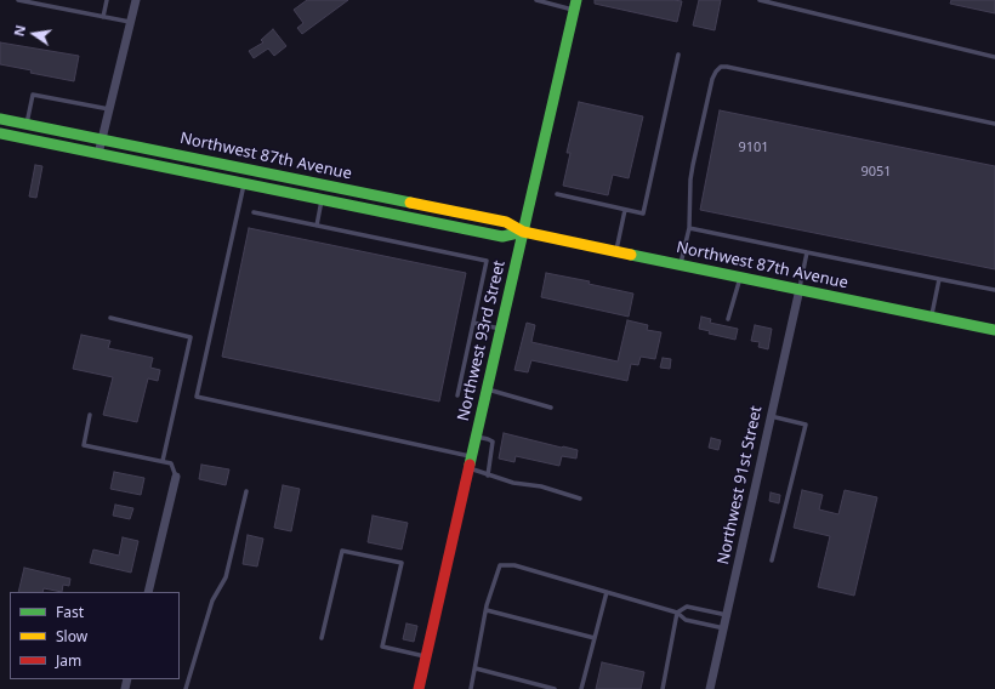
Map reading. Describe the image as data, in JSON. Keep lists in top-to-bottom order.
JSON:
{
  "streets": {
    "main road": ["Northwest 87th Avenue", "Northwest 93rd Street"],
    "street": ["Northwest 91st Street"]
  },
  "crossings": [
    ["Northwest 87th Avenue", "Northwest 93rd Street"],
    ["Northwest 87th Avenue", "Northwest 91st Street"]
  ],
  "house_numbers": ["9101", "9051"],
  "legend": ["Fast", "Slow", "Jam"],
  "north": "left"
}
